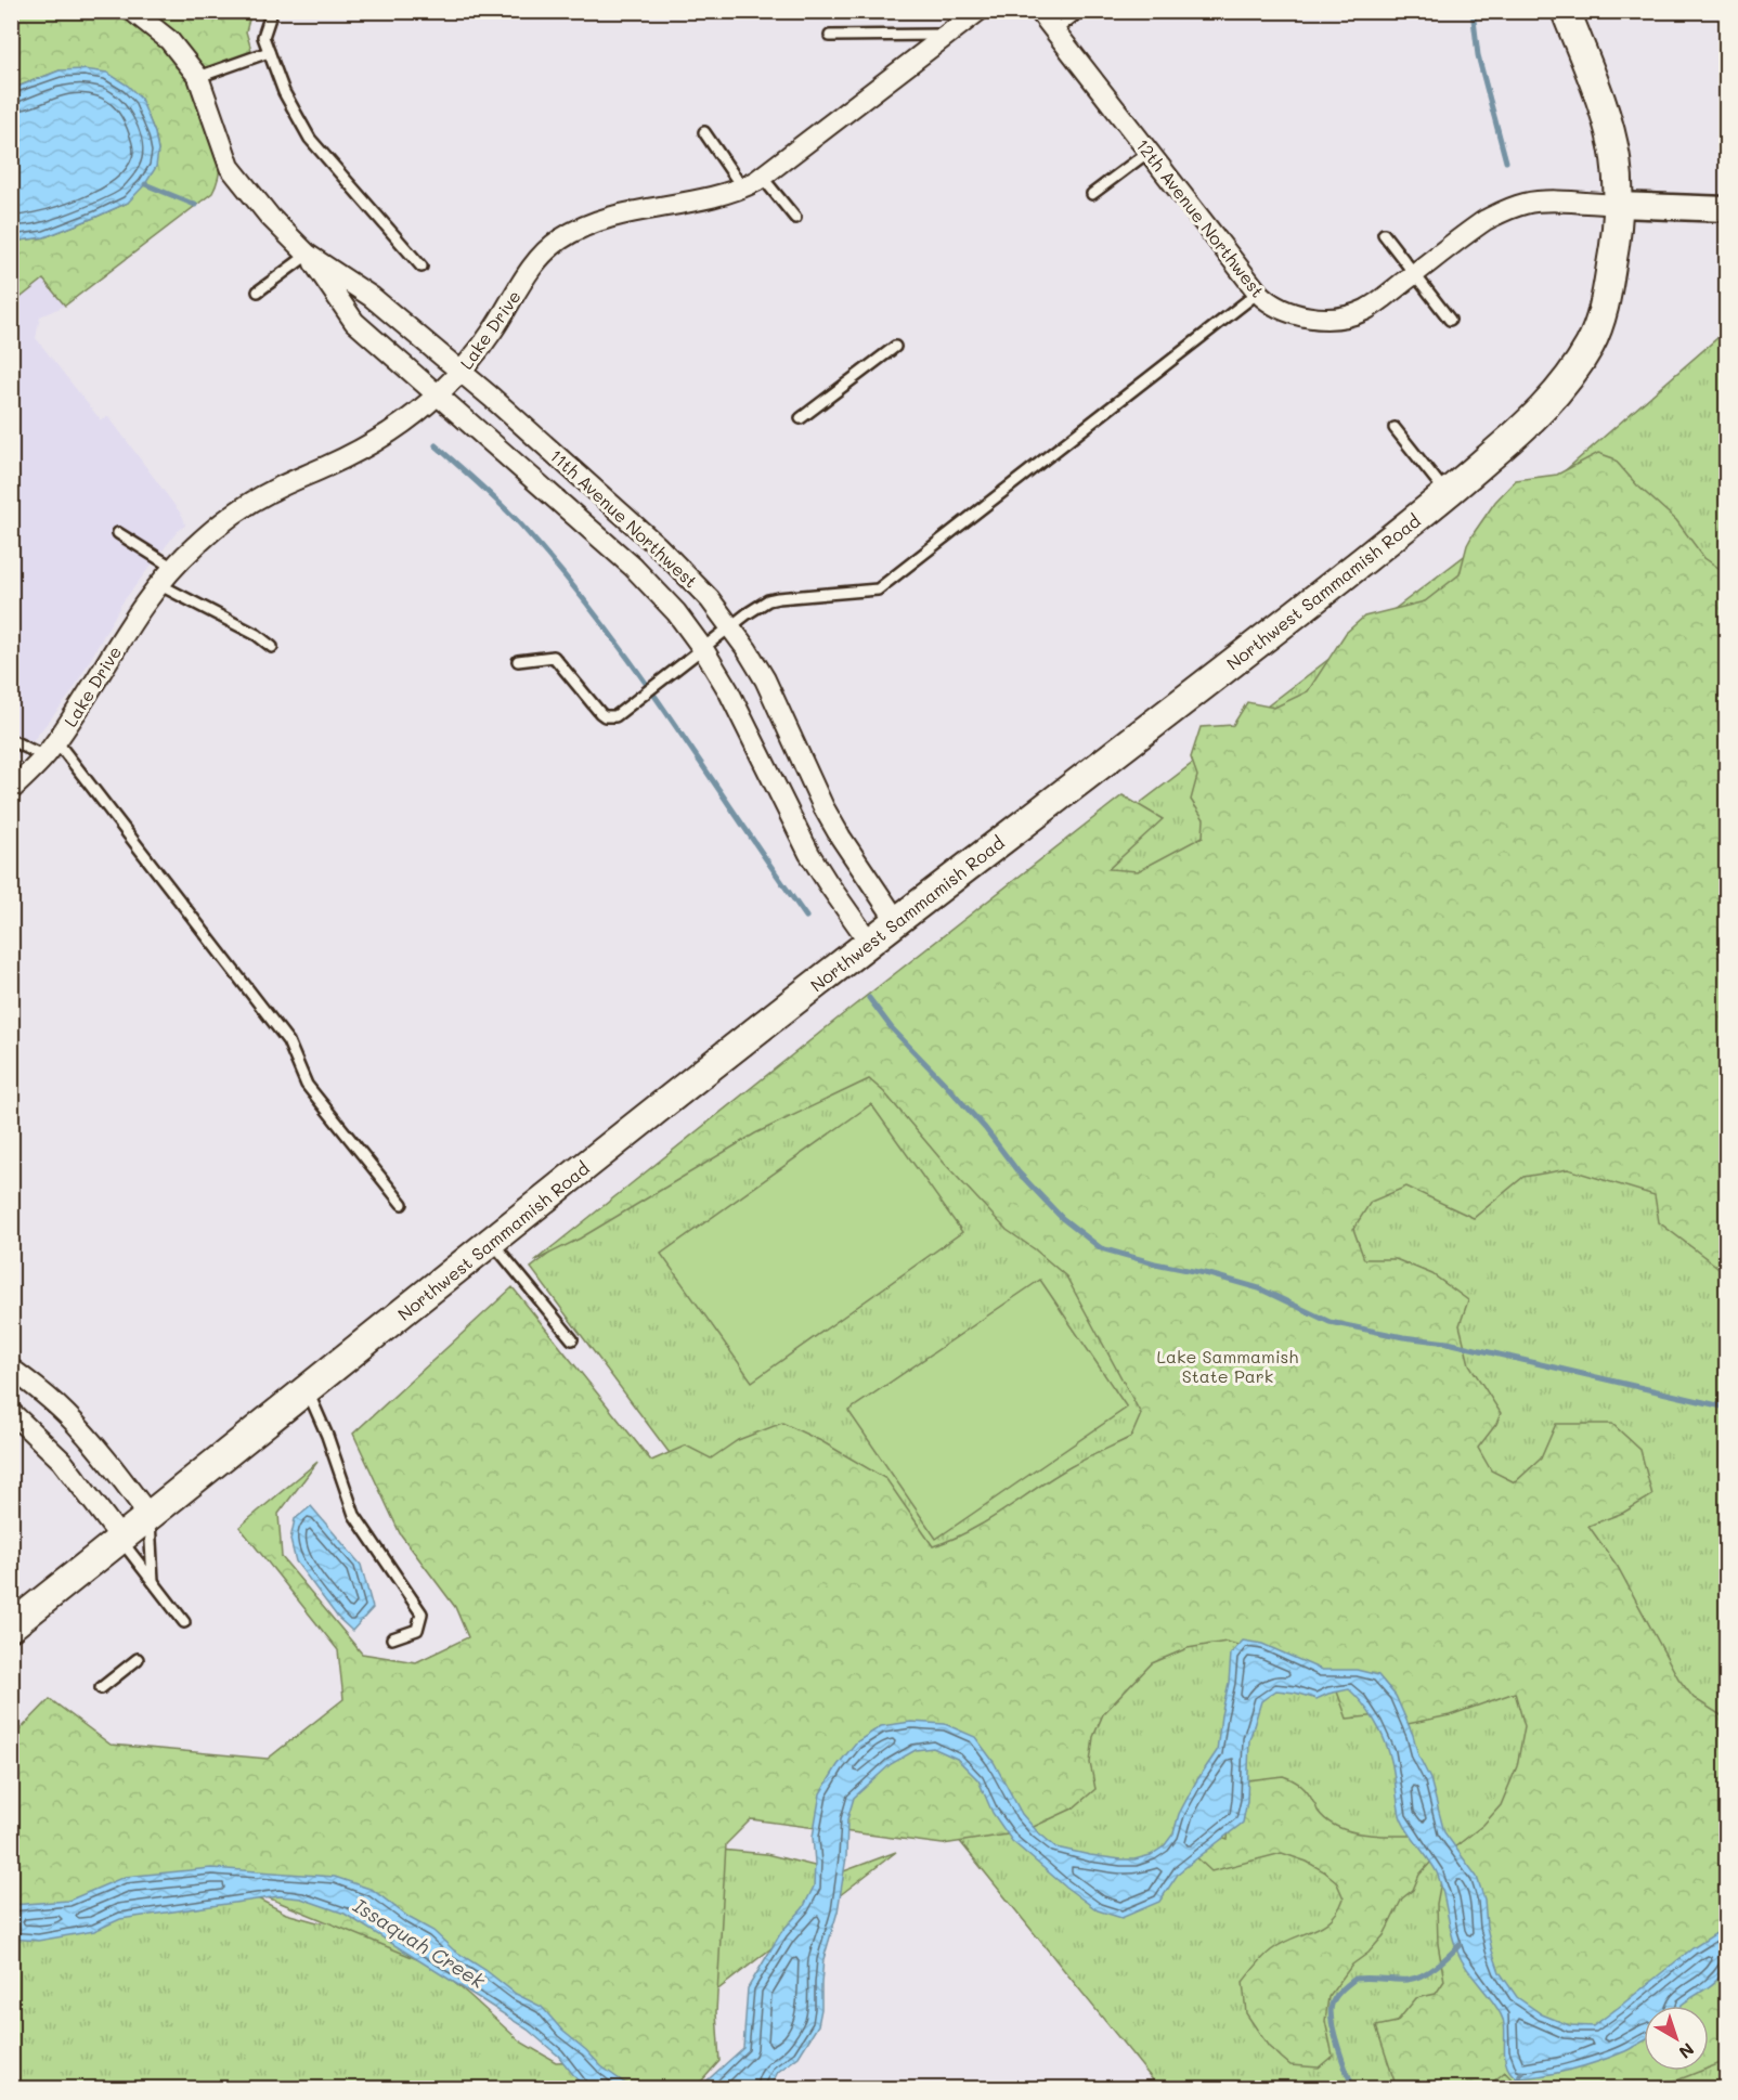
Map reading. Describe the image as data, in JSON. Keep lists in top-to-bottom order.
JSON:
{
  "streets": {
    "main road": ["Northwest Sammamish Road"],
    "street": ["12th Avenue Northwest", "Lake Drive", "11th Avenue Northwest"]
  },
  "crossings": [
    ["12th Avenue Northwest", "Northwest Sammamish Road"],
    ["Lake Drive", "11th Avenue Northwest"],
    ["11th Avenue Northwest", "Northwest Sammamish Road"]
  ],
  "water": ["Issaquah Creek"],
  "parks": ["Lake Sammamish State Park"],
  "north": "bottom right"
}
